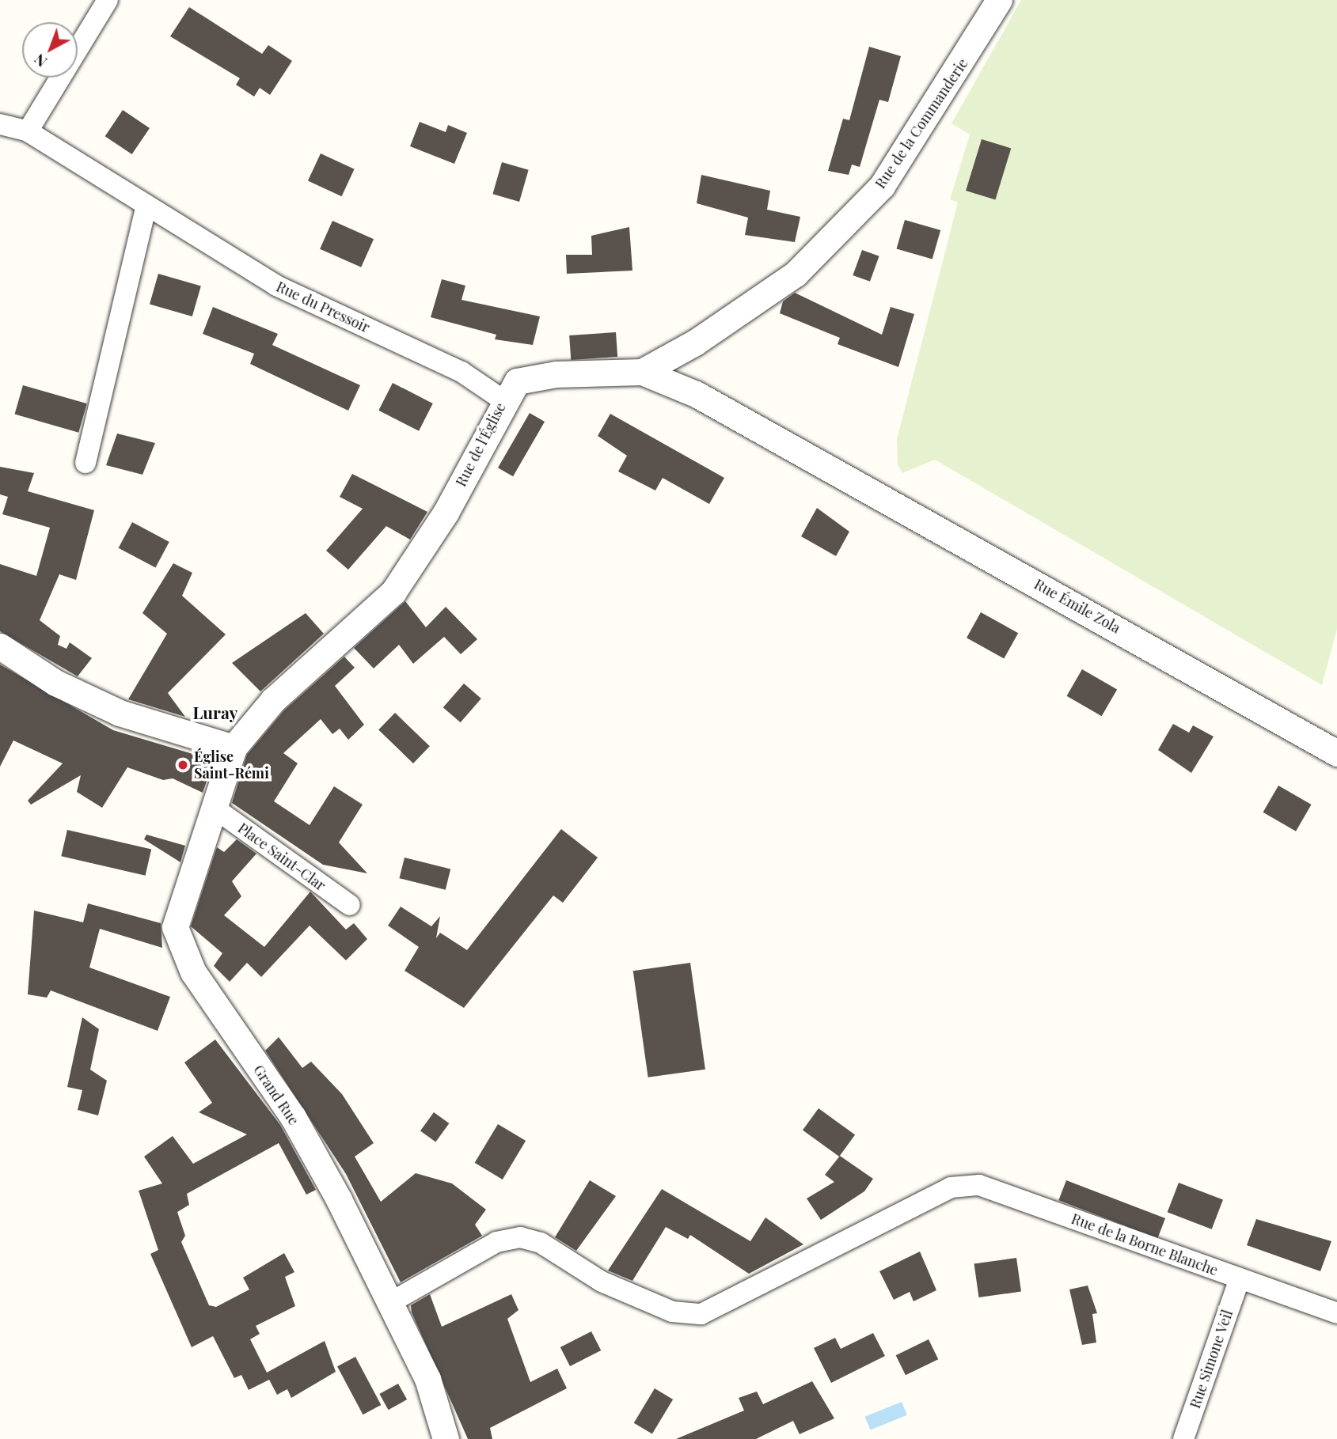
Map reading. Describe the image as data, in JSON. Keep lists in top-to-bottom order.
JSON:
{
  "streets": {
    "street": [
      "Rue de la Commanderie",
      "Rue du Pressoir",
      "Rue de l'Église",
      "Rue Émile Zola",
      "Place Saint-Clar",
      "Grand Rue",
      "Rue de la Borne Blanche",
      "Rue Simone Veil"
    ]
  },
  "crossings": [
    ["Rue de la Commanderie", "Rue de l'Église"],
    ["Rue du Pressoir", "Rue de l'Église"],
    ["Rue de l'Église", "Rue Émile Zola"],
    ["Rue de l'Église", "Grand Rue"],
    ["Place Saint-Clar", "Grand Rue"],
    ["Grand Rue", "Rue de la Borne Blanche"],
    ["Rue de la Borne Blanche", "Rue Simone Veil"]
  ],
  "districts": ["Luray"],
  "places": ["Église Saint-Rémi"],
  "north": "bottom left"
}
